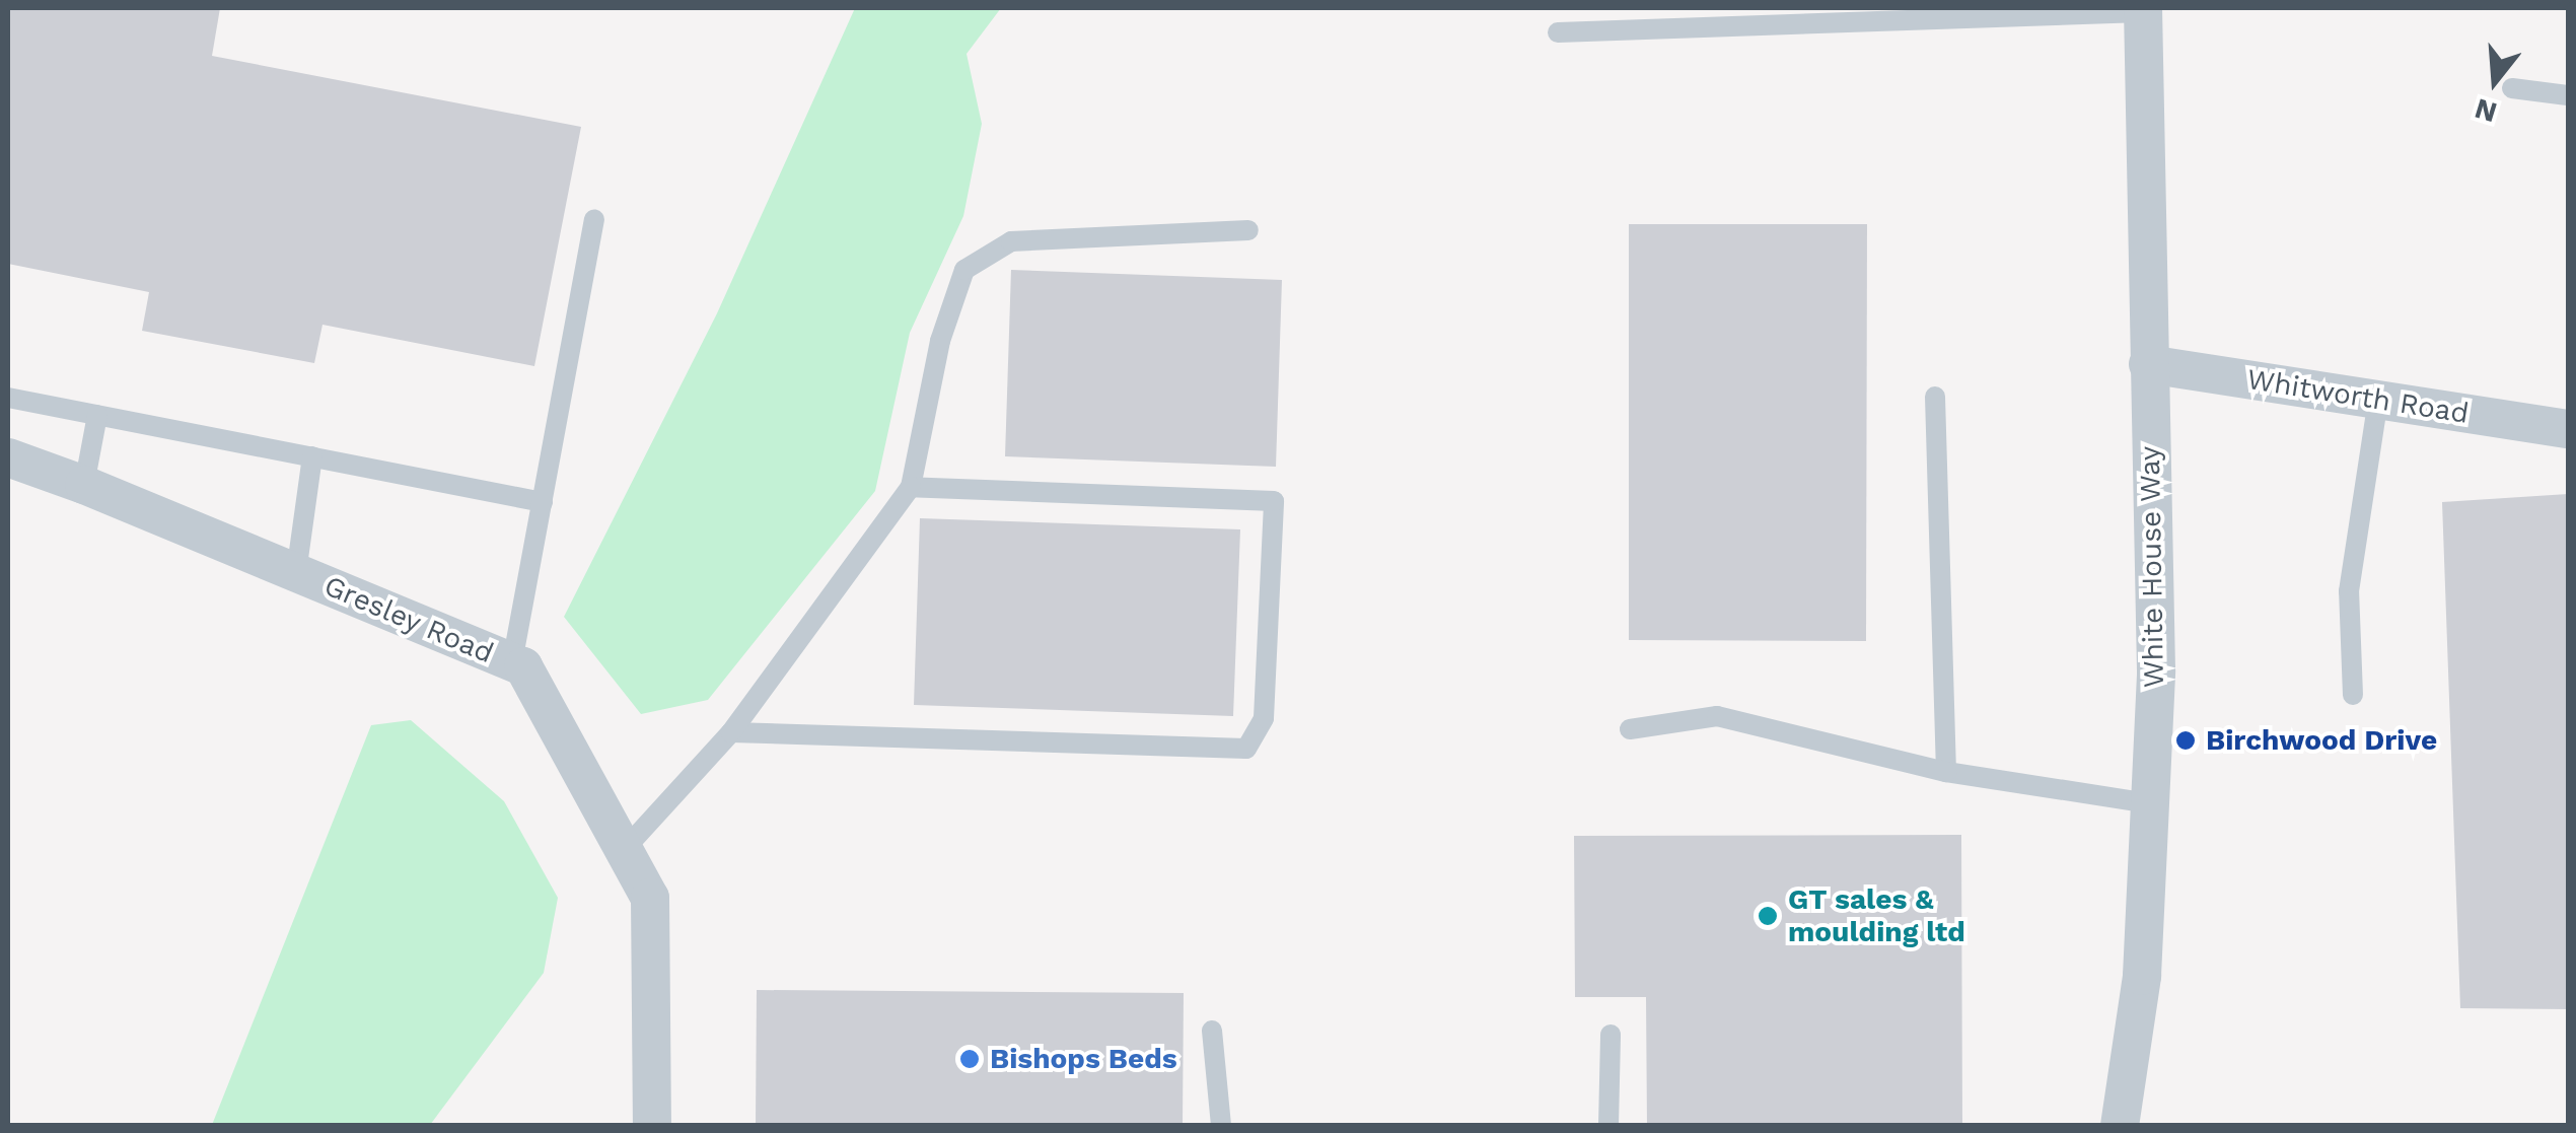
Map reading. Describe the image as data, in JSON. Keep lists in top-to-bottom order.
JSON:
{
  "streets": {
    "street": ["Whitworth Road", "White House Way", "Gresley Road"]
  },
  "crossings": [
    ["Whitworth Road", "White House Way"]
  ],
  "places": ["Birchwood Drive", "GT sales & moulding ltd", "Bishops Beds"],
  "north": "bottom"
}
